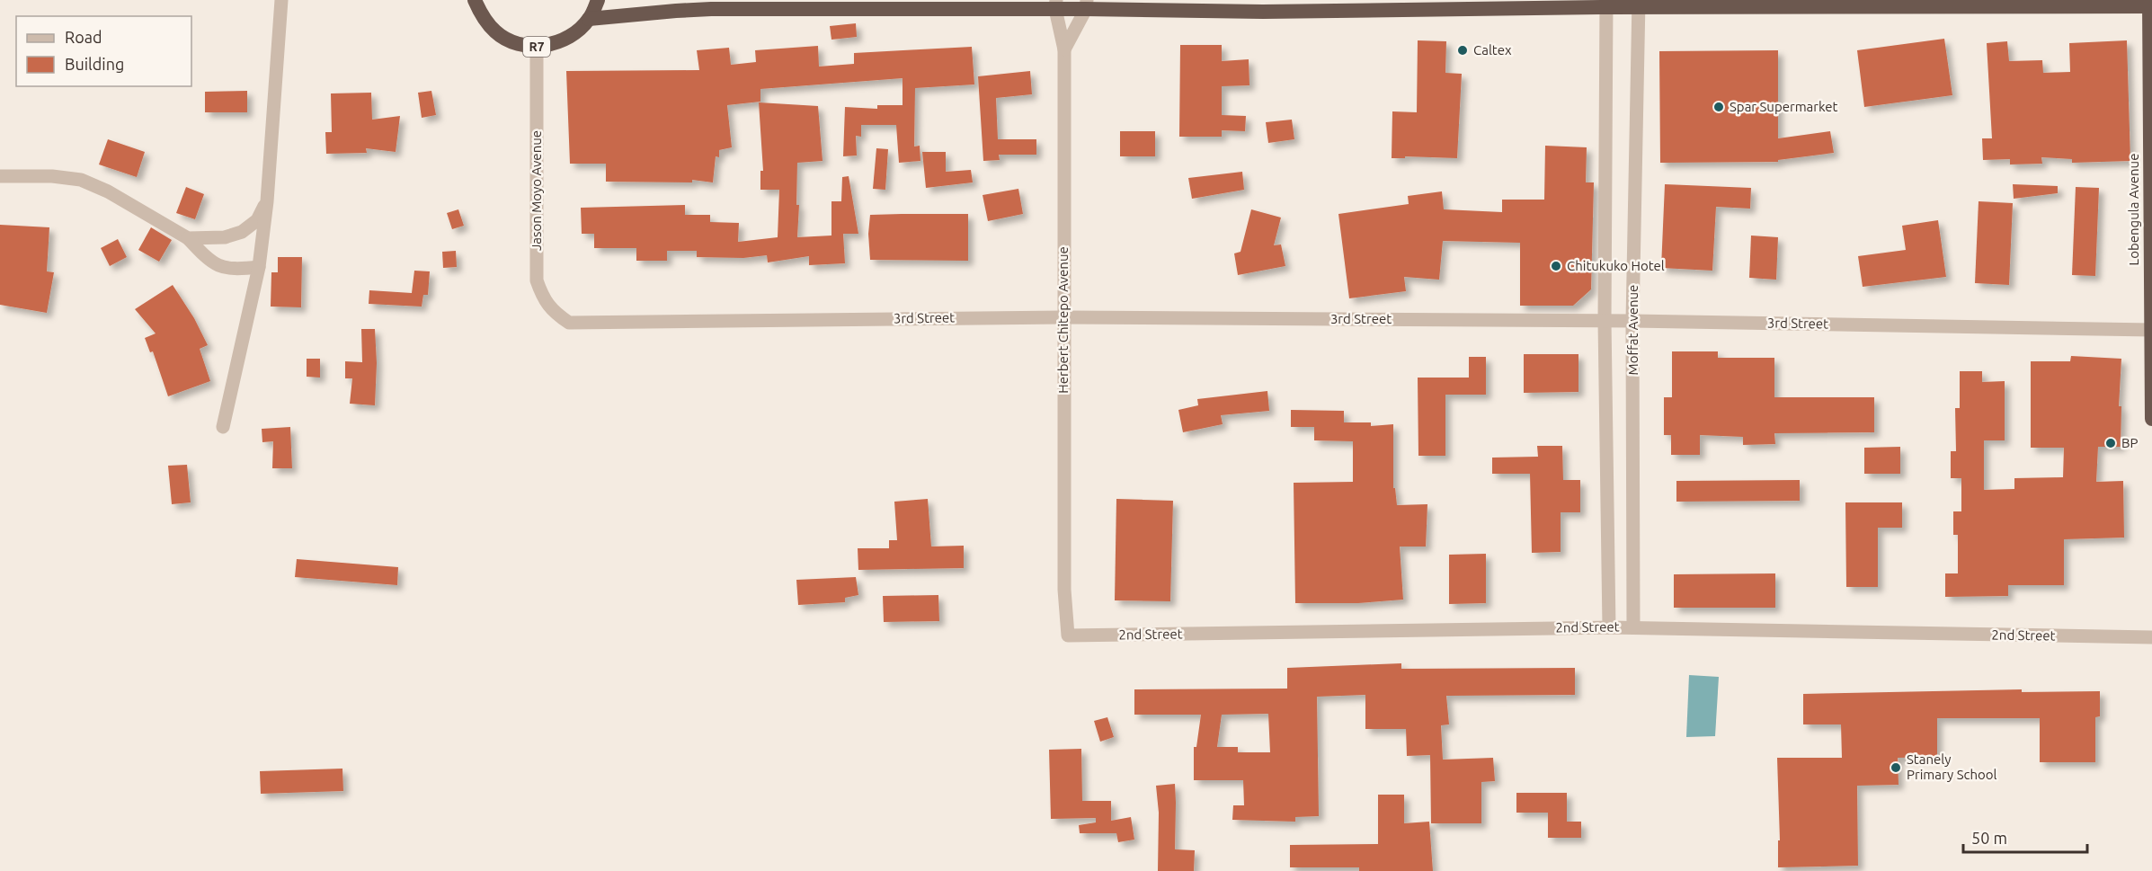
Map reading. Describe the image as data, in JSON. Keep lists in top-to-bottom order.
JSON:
{
  "streets": {
    "highway": ["R7", "Lobengula Avenue"],
    "street": [
      "Jason Moyo Avenue",
      "3rd Street",
      "Herbert Chitepo Avenue",
      "Moffat Avenue",
      "2nd Street"
    ]
  },
  "crossings": [
    ["R7", "Jason Moyo Avenue"],
    ["Jason Moyo Avenue", "3rd Street"],
    ["Lobengula Avenue", "3rd Street"],
    ["3rd Street", "Herbert Chitepo Avenue"],
    ["3rd Street", "Moffat Avenue"],
    ["Herbert Chitepo Avenue", "2nd Street"],
    ["Moffat Avenue", "2nd Street"]
  ],
  "places": [
    "Caltex",
    "Spar Supermarket",
    "Chitukuko Hotel",
    "BP",
    "Stanely Primary School"
  ],
  "legend": ["Road", "Building"],
  "scale_bar": "50 m"
}
